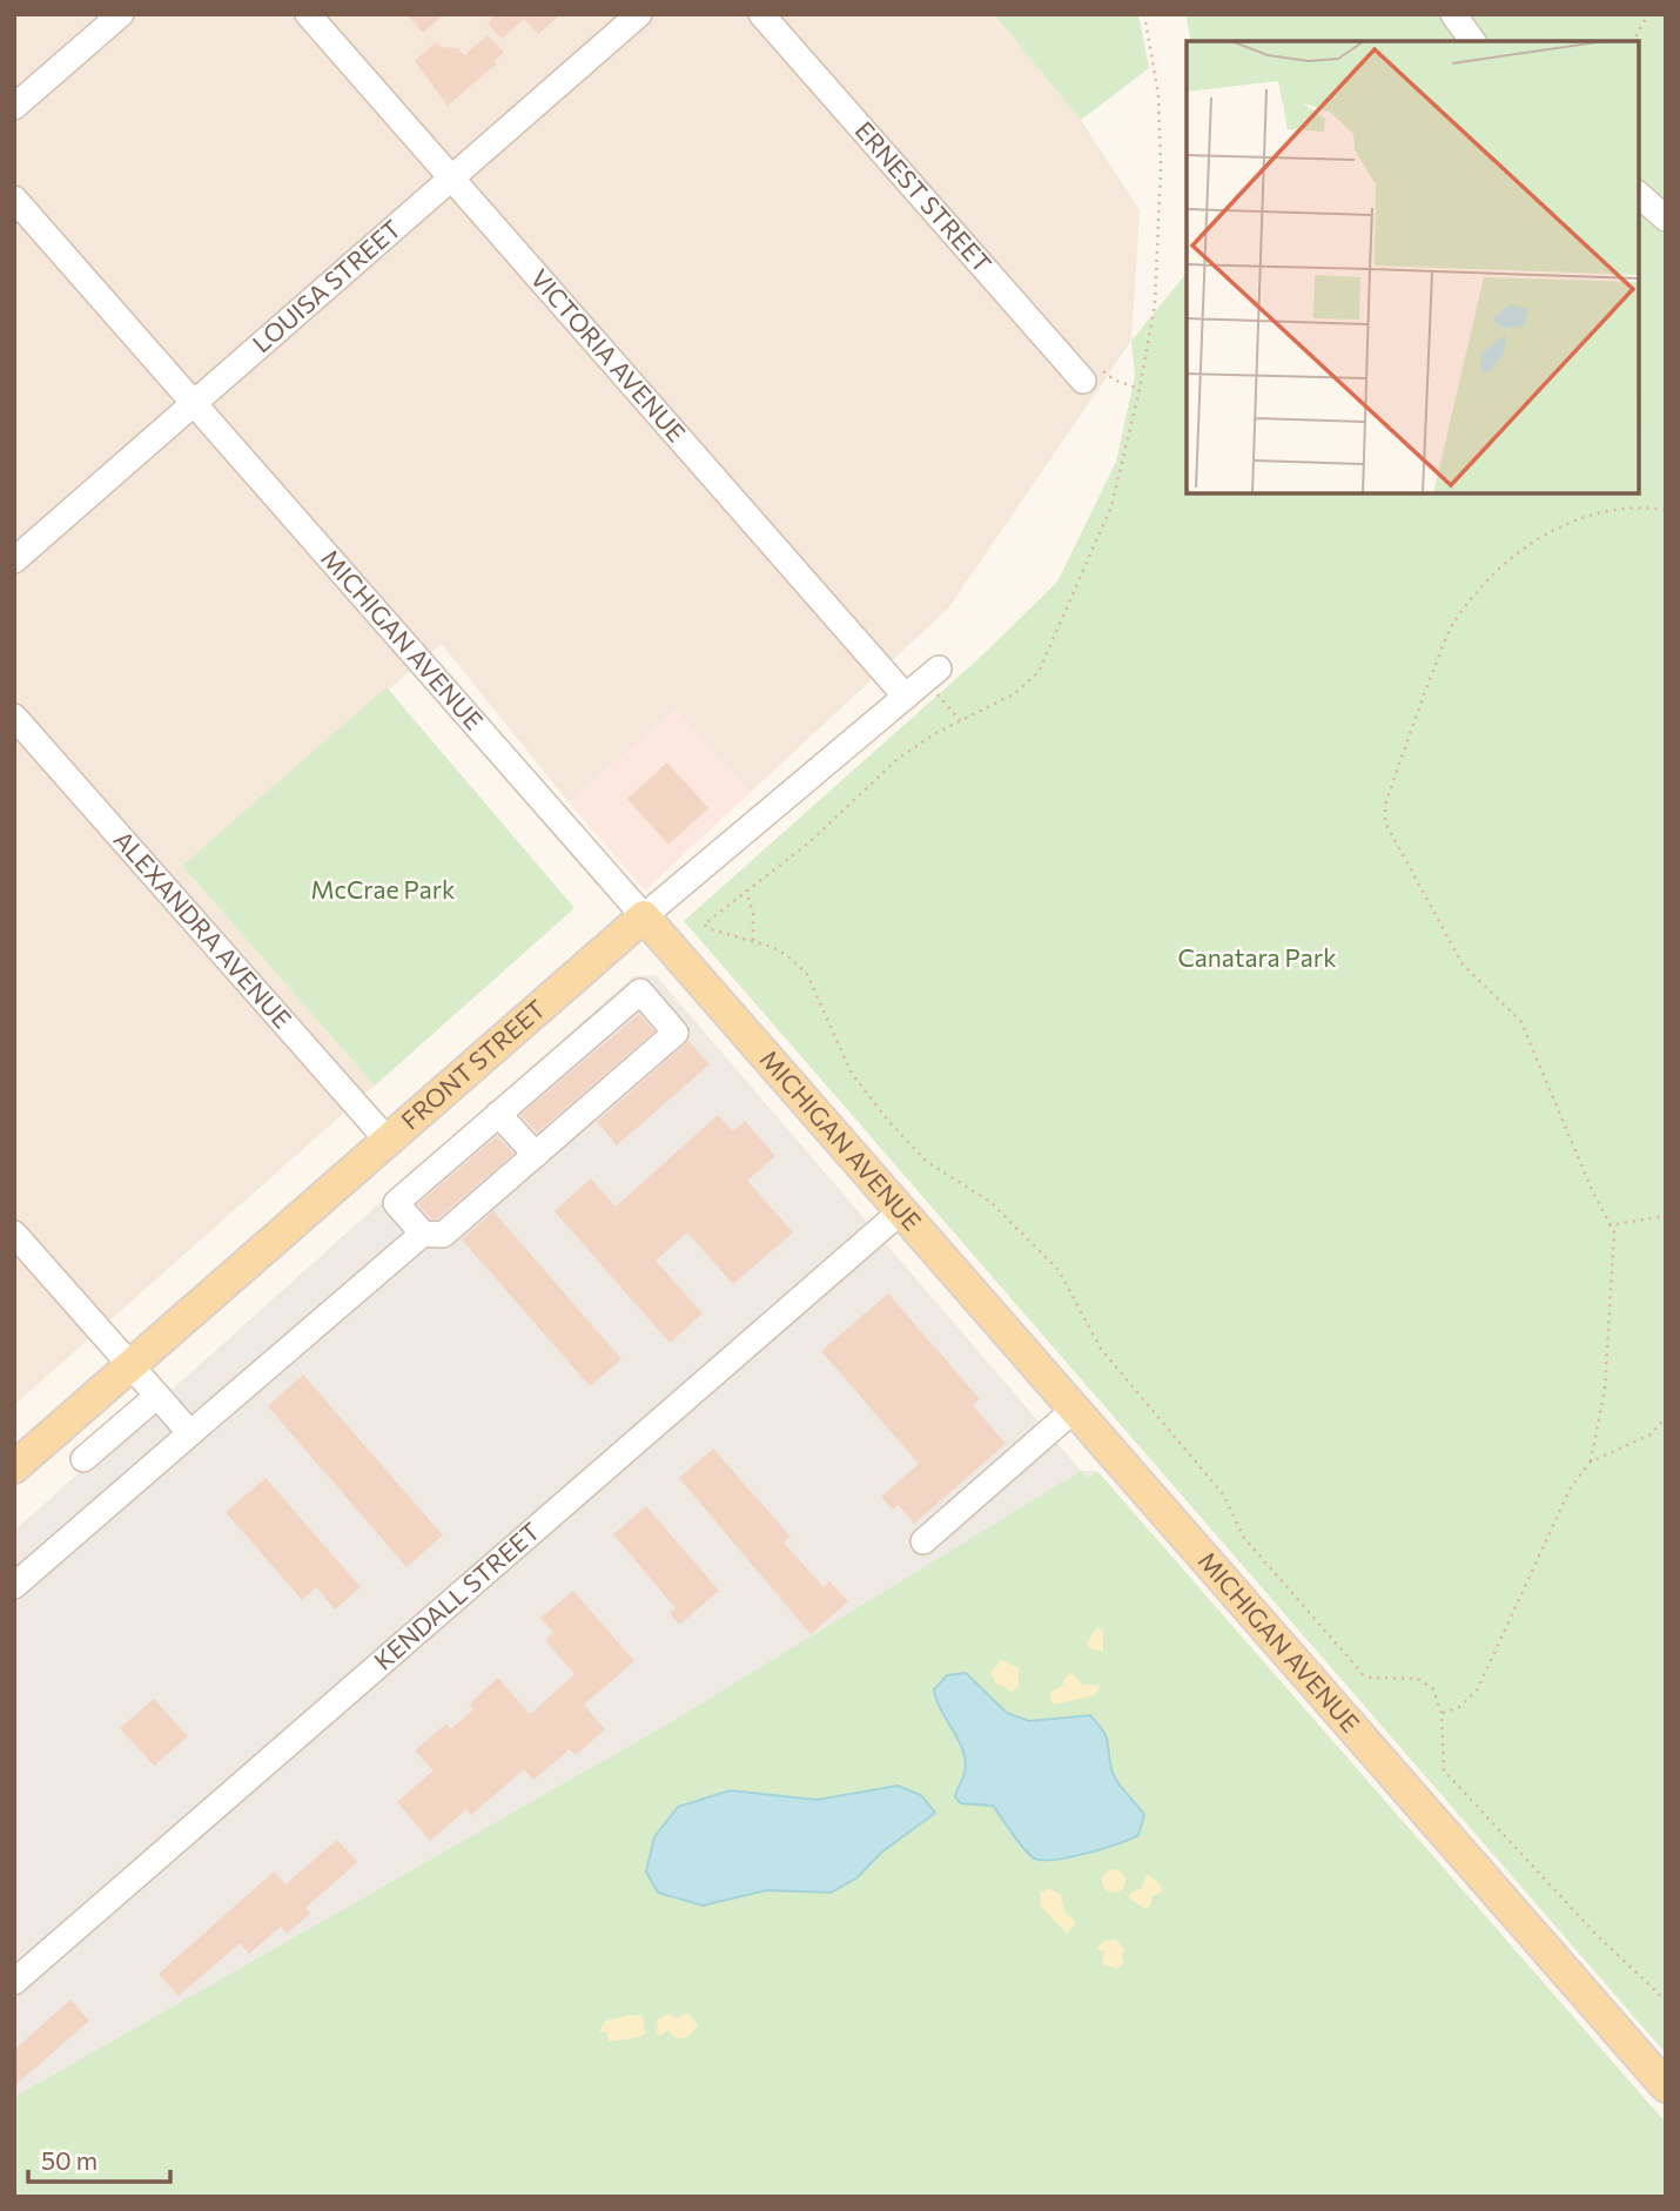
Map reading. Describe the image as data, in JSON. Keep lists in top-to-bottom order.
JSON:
{
  "streets": {
    "main road": ["MICHIGAN AVENUE", "FRONT STREET"],
    "street": [
      "ERNEST STREET",
      "LOUISA STREET",
      "VICTORIA AVENUE",
      "ALEXANDRA AVENUE",
      "KENDALL STREET"
    ]
  },
  "crossings": [
    ["LOUISA STREET", "VICTORIA AVENUE"],
    ["LOUISA STREET", "MICHIGAN AVENUE"],
    ["VICTORIA AVENUE", "FRONT STREET"],
    ["MICHIGAN AVENUE", "FRONT STREET"],
    ["MICHIGAN AVENUE", "KENDALL STREET"],
    ["ALEXANDRA AVENUE", "FRONT STREET"]
  ],
  "parks": ["McCrae Park", "Canatara Park"],
  "scale_bar": "50 m"
}
